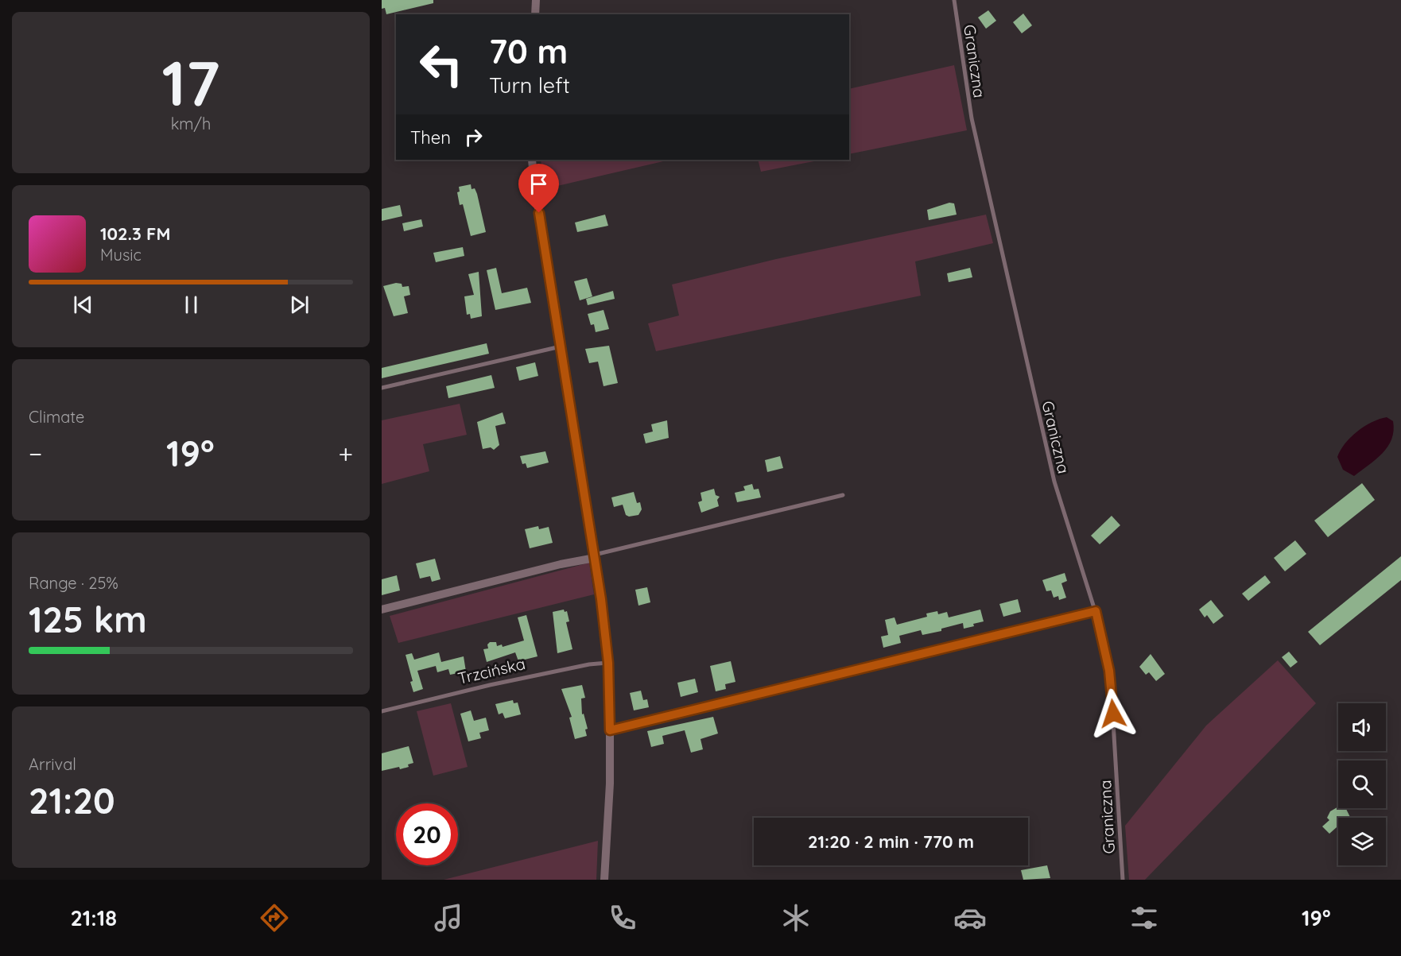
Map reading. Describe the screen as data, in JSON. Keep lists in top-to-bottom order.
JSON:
{
  "streets": {
    "lane": ["Graniczna", "Trzcińska"]
  },
  "page": {
    "tile": [
      ["17", "km/h"],
      "Climate",
      ["Range · 25%", "125 km"],
      ["Arrival", "21:20"]
    ],
    "turn": ["70 m", "Turn left"],
    "then": "Then",
    "song": ["102.3 FM", "Music"],
    "heat": ["−", "19°", "+"],
    "limit": "20",
    "trip": "21:20 · 2 min · 770 m",
    "tabs": ["21:18", "19°"]
  }
}
